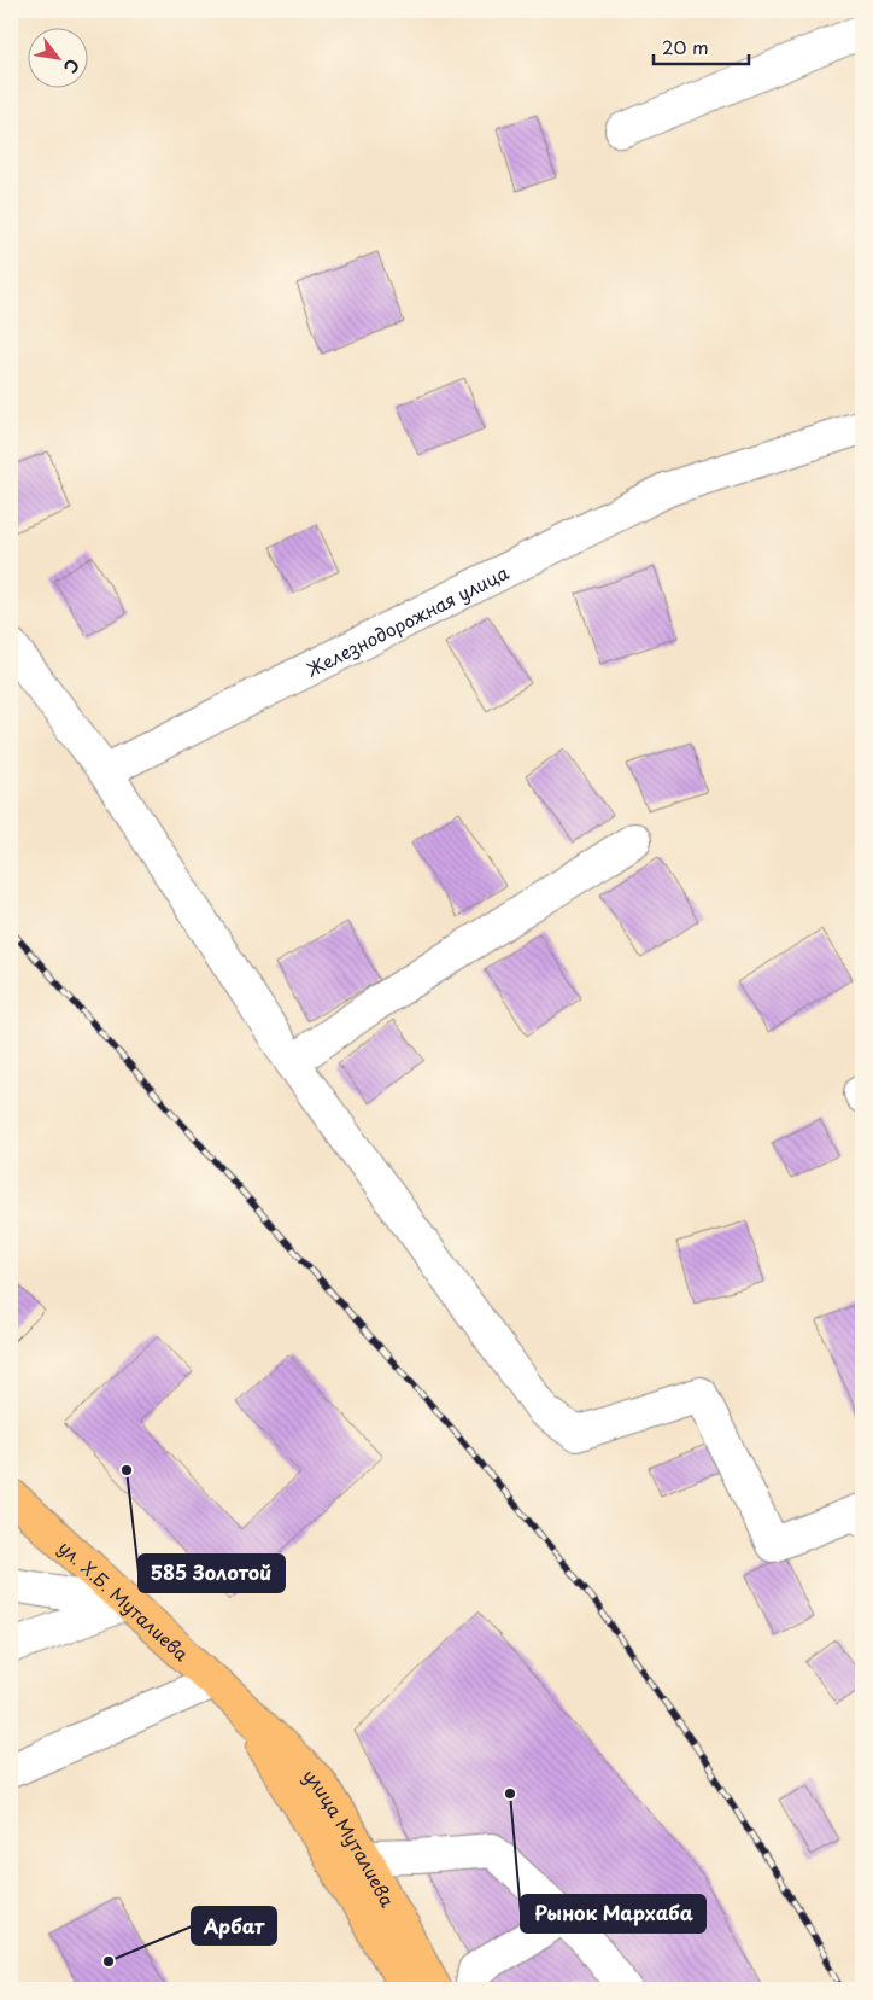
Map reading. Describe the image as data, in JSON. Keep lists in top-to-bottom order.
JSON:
{
  "streets": {
    "main road": ["ул. Х.Б. Муталиева", "улица Муталиева"],
    "street": ["Железнодорожная улица"]
  },
  "crossings": [
    ["ул. Х.Б. Муталиева", "улица Муталиева"]
  ],
  "places": ["585 Золотой", "Рынок Мархаба", "Арбат"],
  "scale_bar": "20 m",
  "north": "bottom right"
}
